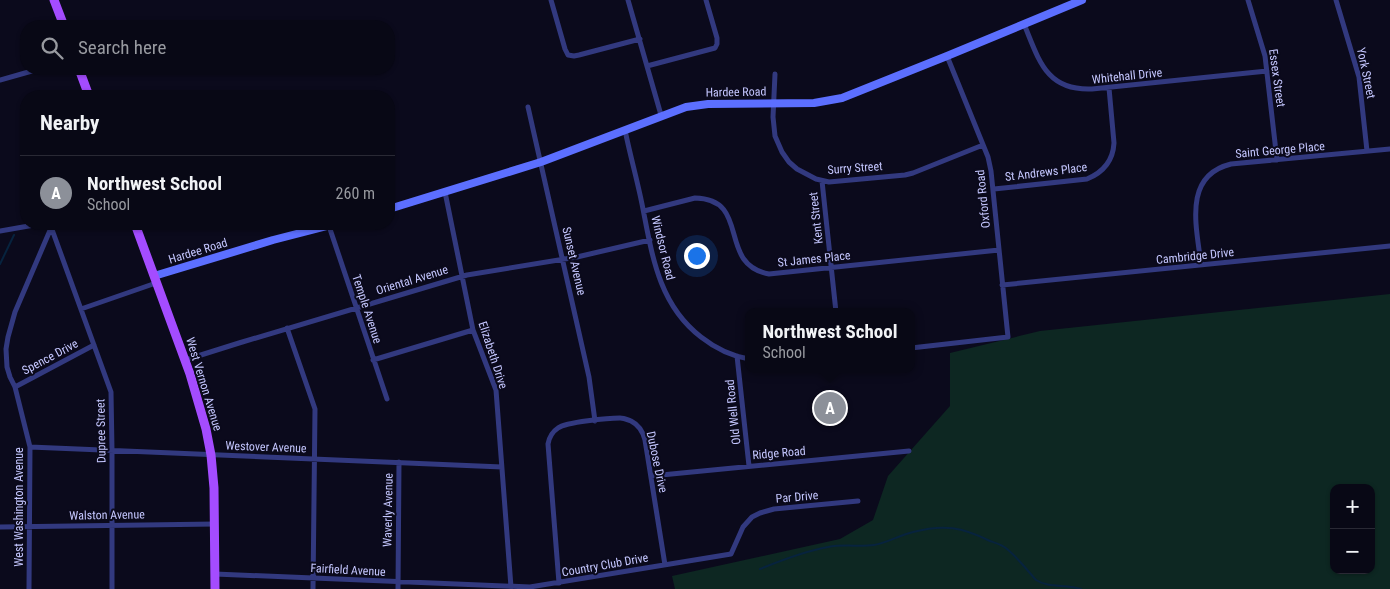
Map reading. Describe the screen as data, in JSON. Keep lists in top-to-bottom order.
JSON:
{
  "streets": {
    "main road": ["West Vernon Avenue"],
    "street": [
      "York Street",
      "Whitehall Drive",
      "Essex Street",
      "Hardee Road",
      "Saint George Place",
      "Surry Street",
      "St Andrews Place",
      "Oxford Road",
      "Kent Street",
      "Windsor Road",
      "Cambridge Drive",
      "St James Place",
      "Sunset Avenue",
      "Oriental Avenue",
      "Temple Avenue",
      "Elizabeth Drive",
      "Spence Drive",
      "Old Well Road",
      "Dupree Street",
      "Westover Avenue",
      "Ridge Road",
      "Dubose Drive",
      "Par Drive",
      "West Washington Avenue",
      "Waverly Avenue",
      "Walston Avenue",
      "Country Club Drive",
      "Fairfield Avenue"
    ]
  },
  "crossings": [
    ["York Street", "Saint George Place"],
    ["Whitehall Drive", "Essex Street"],
    ["Whitehall Drive", "Hardee Road"],
    ["Whitehall Drive", "St Andrews Place"],
    ["Essex Street", "Saint George Place"],
    ["Hardee Road", "Surry Street"],
    ["Hardee Road", "Oxford Road"],
    ["Hardee Road", "Windsor Road"],
    ["Hardee Road", "Sunset Avenue"],
    ["Hardee Road", "Elizabeth Drive"],
    ["Hardee Road", "West Vernon Avenue"],
    ["Hardee Road", "Dupree Street"],
    ["Saint George Place", "Cambridge Drive"],
    ["Surry Street", "Oxford Road"],
    ["Surry Street", "Kent Street"],
    ["St Andrews Place", "Oxford Road"],
    ["Oxford Road", "Cambridge Drive"],
    ["Oxford Road", "St James Place"],
    ["Kent Street", "St James Place"],
    ["Windsor Road", "St James Place"],
    ["Windsor Road", "Oriental Avenue"],
    ["Windsor Road", "Old Well Road"],
    ["Sunset Avenue", "Oriental Avenue"],
    ["Sunset Avenue", "Dubose Drive"],
    ["Oriental Avenue", "Temple Avenue"],
    ["Oriental Avenue", "Elizabeth Drive"],
    ["Oriental Avenue", "West Vernon Avenue"],
    ["Elizabeth Drive", "Westover Avenue"],
    ["Elizabeth Drive", "Country Club Drive"],
    ["Spence Drive", "Dupree Street"],
    ["Spence Drive", "West Washington Avenue"],
    ["West Vernon Avenue", "Westover Avenue"],
    ["West Vernon Avenue", "Walston Avenue"],
    ["West Vernon Avenue", "Fairfield Avenue"],
    ["Old Well Road", "Ridge Road"],
    ["Dupree Street", "Westover Avenue"],
    ["Dupree Street", "Walston Avenue"],
    ["Westover Avenue", "West Washington Avenue"],
    ["Westover Avenue", "Waverly Avenue"],
    ["Ridge Road", "Dubose Drive"],
    ["Dubose Drive", "Country Club Drive"],
    ["Par Drive", "Country Club Drive"],
    ["West Washington Avenue", "Walston Avenue"],
    ["Waverly Avenue", "Fairfield Avenue"],
    ["Country Club Drive", "Fairfield Avenue"]
  ],
  "page": {
    "search": "Search here",
    "heading": "Nearby",
    "list": [
      {
        "mark": "A",
        "name": "Northwest School",
        "note": "School",
        "value": "260 m"
      }
    ],
    "popup": ["Northwest School", "School"],
    "pins": "A",
    "map_buttons": ["+", "−"]
  }
}
